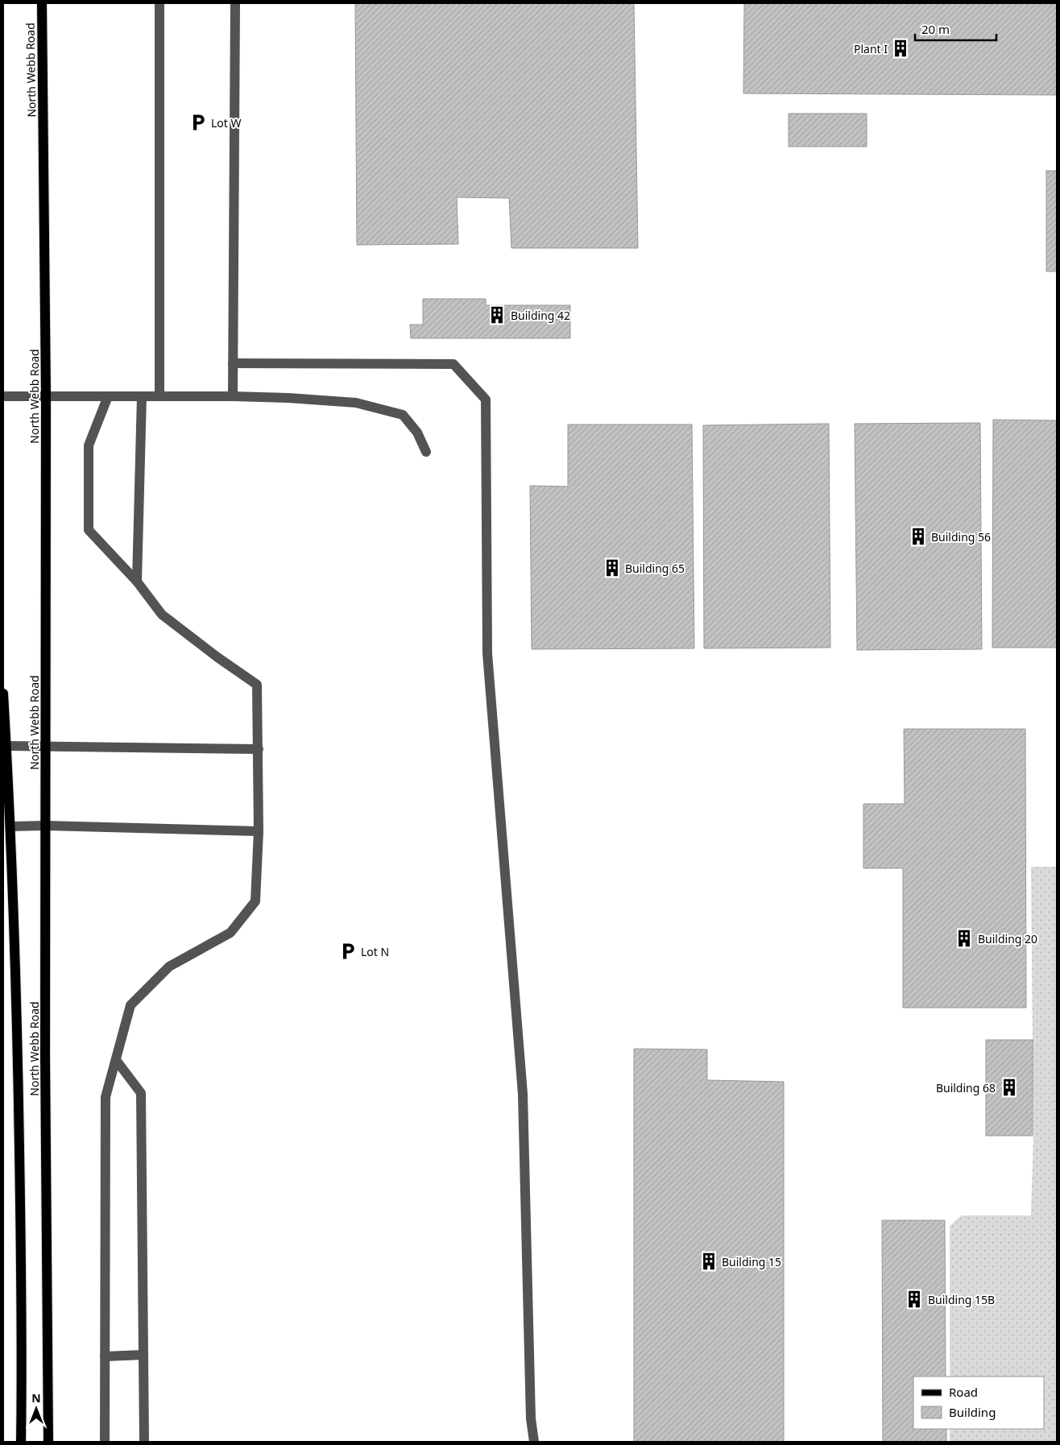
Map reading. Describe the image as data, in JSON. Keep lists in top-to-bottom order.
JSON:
{
  "streets": {
    "main road": ["North Webb Road"]
  },
  "places": {
    "building": [
      "Plant I",
      "Building 42",
      "Building 56",
      "Building 65",
      "Building 20",
      "Building 68",
      "Building 15",
      "Building 15B"
    ],
    "parking": ["Lot W", "Lot N"]
  },
  "legend": ["Road", "Building"],
  "scale_bar": "20 m",
  "north": "top"
}
